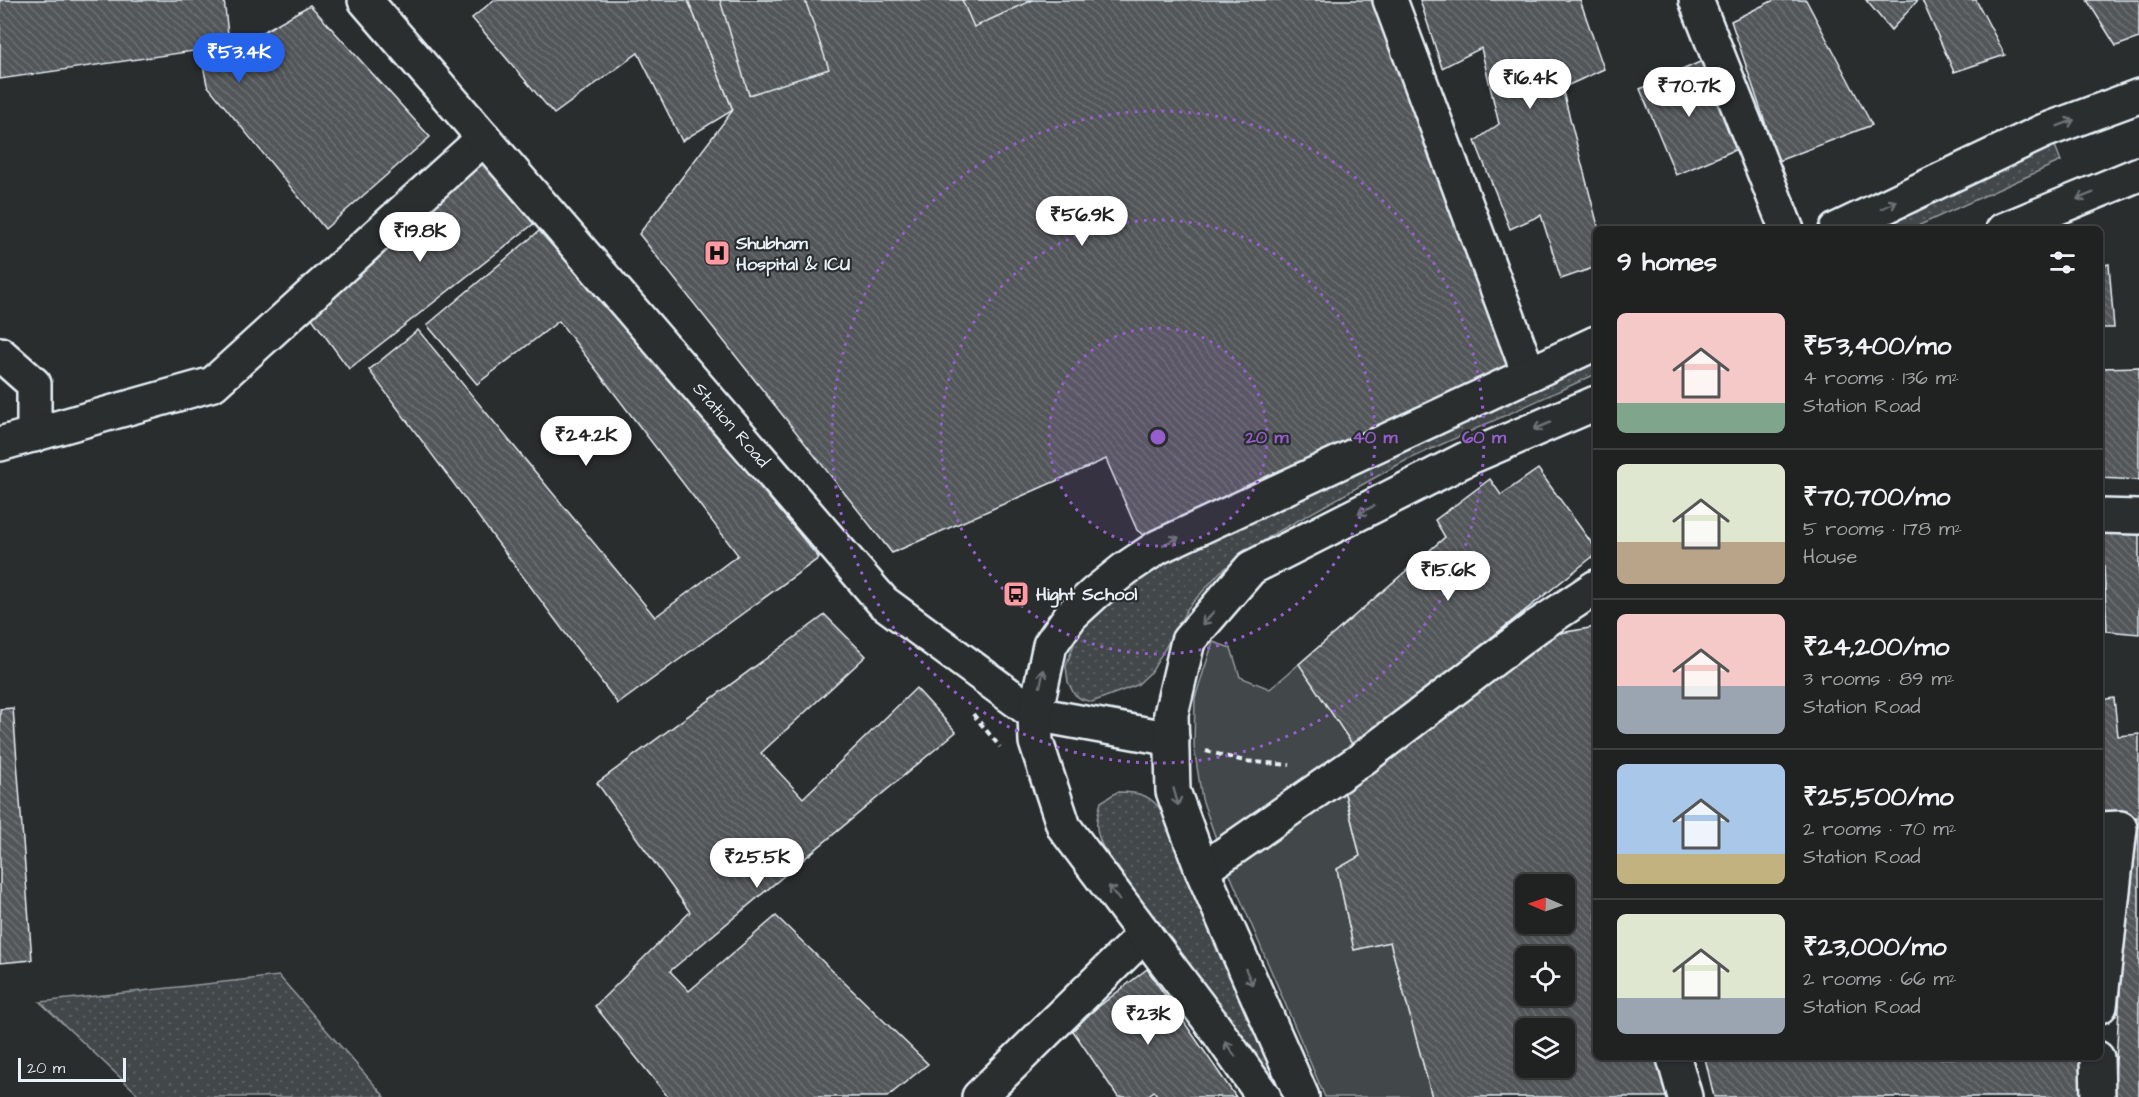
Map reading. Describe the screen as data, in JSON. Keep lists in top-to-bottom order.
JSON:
{
  "streets": {
    "main road": ["Station Road"]
  },
  "places": {
    "hospital": ["Shubham Hospital & ICU"],
    "bus stop": ["Hight School"]
  },
  "scale_bar": "20 m",
  "north": "left",
  "page": {
    "price": [
      "₹53.4K",
      "₹16.4K",
      "₹70.7K",
      "₹56.9K",
      "₹19.8K",
      "₹24.2K",
      "₹15.6K",
      "₹25.5K",
      "₹23K"
    ],
    "heading": "9 homes",
    "list": [
      {
        "name": "₹53,400/mo",
        "note": "4 rooms · 136 m² · Station Road"
      },
      {
        "name": "₹70,700/mo",
        "note": "5 rooms · 178 m² · House"
      },
      {
        "name": "₹24,200/mo",
        "note": "3 rooms · 89 m² · Station Road"
      },
      {
        "name": "₹25,500/mo",
        "note": "2 rooms · 70 m² · Station Road"
      },
      {
        "name": "₹23,000/mo",
        "note": "2 rooms · 66 m² · Station Road"
      }
    ],
    "scale": "20 m"
  },
  "rings": ["20 m", "40 m", "60 m"]
}
